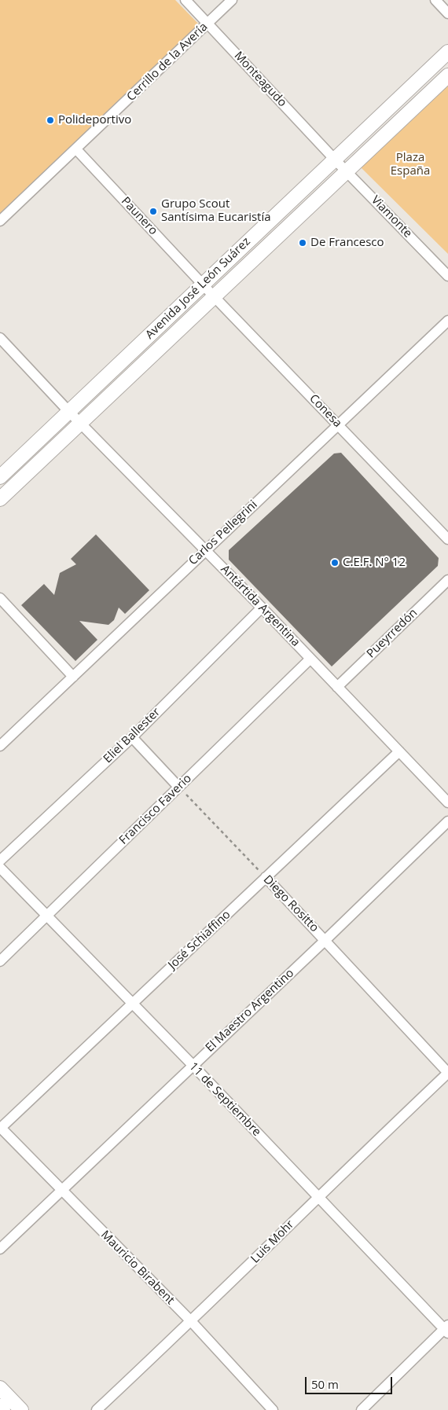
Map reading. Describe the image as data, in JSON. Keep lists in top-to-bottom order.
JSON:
{
  "streets": {
    "main road": ["Avenida José León Suárez"],
    "street": [
      "Cerrillo de la Avería",
      "Monteagudo",
      "Paunero",
      "Viamonte",
      "Conesa",
      "Carlos Pellegrini",
      "Antártida Argentina",
      "Pueyrredón",
      "Eliel Ballester",
      "Francisco Faverio",
      "Diego Rositto",
      "José Schiaffino",
      "El Maestro Argentino",
      "11 de Septiembre",
      "Luis Mohr",
      "Mauricio Birabent"
    ]
  },
  "crossings": [
    ["Cerrillo de la Avería", "Monteagudo"],
    ["Cerrillo de la Avería", "Paunero"],
    ["Monteagudo", "Viamonte"],
    ["Monteagudo", "Avenida José León Suárez"],
    ["Paunero", "Avenida José León Suárez"],
    ["Paunero", "Conesa"],
    ["Viamonte", "Avenida José León Suárez"],
    ["Avenida José León Suárez", "Conesa"],
    ["Avenida José León Suárez", "Antártida Argentina"],
    ["Conesa", "Carlos Pellegrini"],
    ["Carlos Pellegrini", "Antártida Argentina"],
    ["Antártida Argentina", "Pueyrredón"],
    ["Antártida Argentina", "Eliel Ballester"],
    ["Antártida Argentina", "Francisco Faverio"],
    ["Antártida Argentina", "José Schiaffino"],
    ["Francisco Faverio", "Diego Rositto"],
    ["Francisco Faverio", "11 de Septiembre"],
    ["Diego Rositto", "José Schiaffino"],
    ["Diego Rositto", "El Maestro Argentino"],
    ["Diego Rositto", "Luis Mohr"],
    ["José Schiaffino", "11 de Septiembre"],
    ["José Schiaffino", "Mauricio Birabent"],
    ["El Maestro Argentino", "11 de Septiembre"],
    ["El Maestro Argentino", "Mauricio Birabent"],
    ["11 de Septiembre", "Luis Mohr"],
    ["Luis Mohr", "Mauricio Birabent"]
  ],
  "parks": ["Plaza España"],
  "places": [
    "Polideportivo",
    "Grupo Scout Santísima Eucaristía",
    "De Francesco",
    "C.E.F. N° 12"
  ],
  "scale_bar": "50 m"
}
